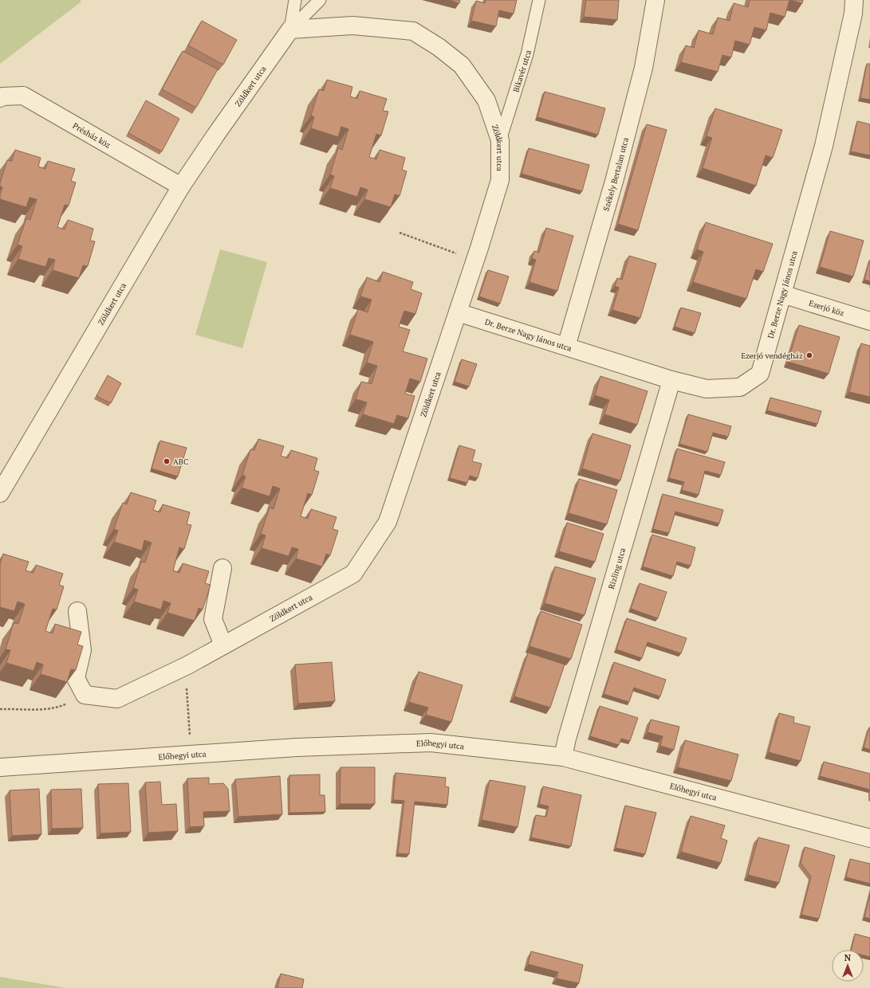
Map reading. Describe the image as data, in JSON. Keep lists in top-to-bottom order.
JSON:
{
  "streets": {
    "street": [
      "Zöldkert utca",
      "Présház köz",
      "Székely Bertalan utca",
      "Dr. Berze Nagy János utca",
      "Ezerjó köz",
      "Rizling utca",
      "Előhegyi utca"
    ],
    "lane": ["Bikavér utca"]
  },
  "crossings": [
    ["Bikavér utca", "Zöldkert utca"],
    ["Zöldkert utca", "Présház köz"],
    ["Zöldkert utca", "Dr. Berze Nagy János utca"],
    ["Székely Bertalan utca", "Dr. Berze Nagy János utca"],
    ["Dr. Berze Nagy János utca", "Ezerjó köz"],
    ["Dr. Berze Nagy János utca", "Rizling utca"],
    ["Rizling utca", "Előhegyi utca"]
  ],
  "places": ["Ezerjó vendégház", "ABC"],
  "north": "top"
}
